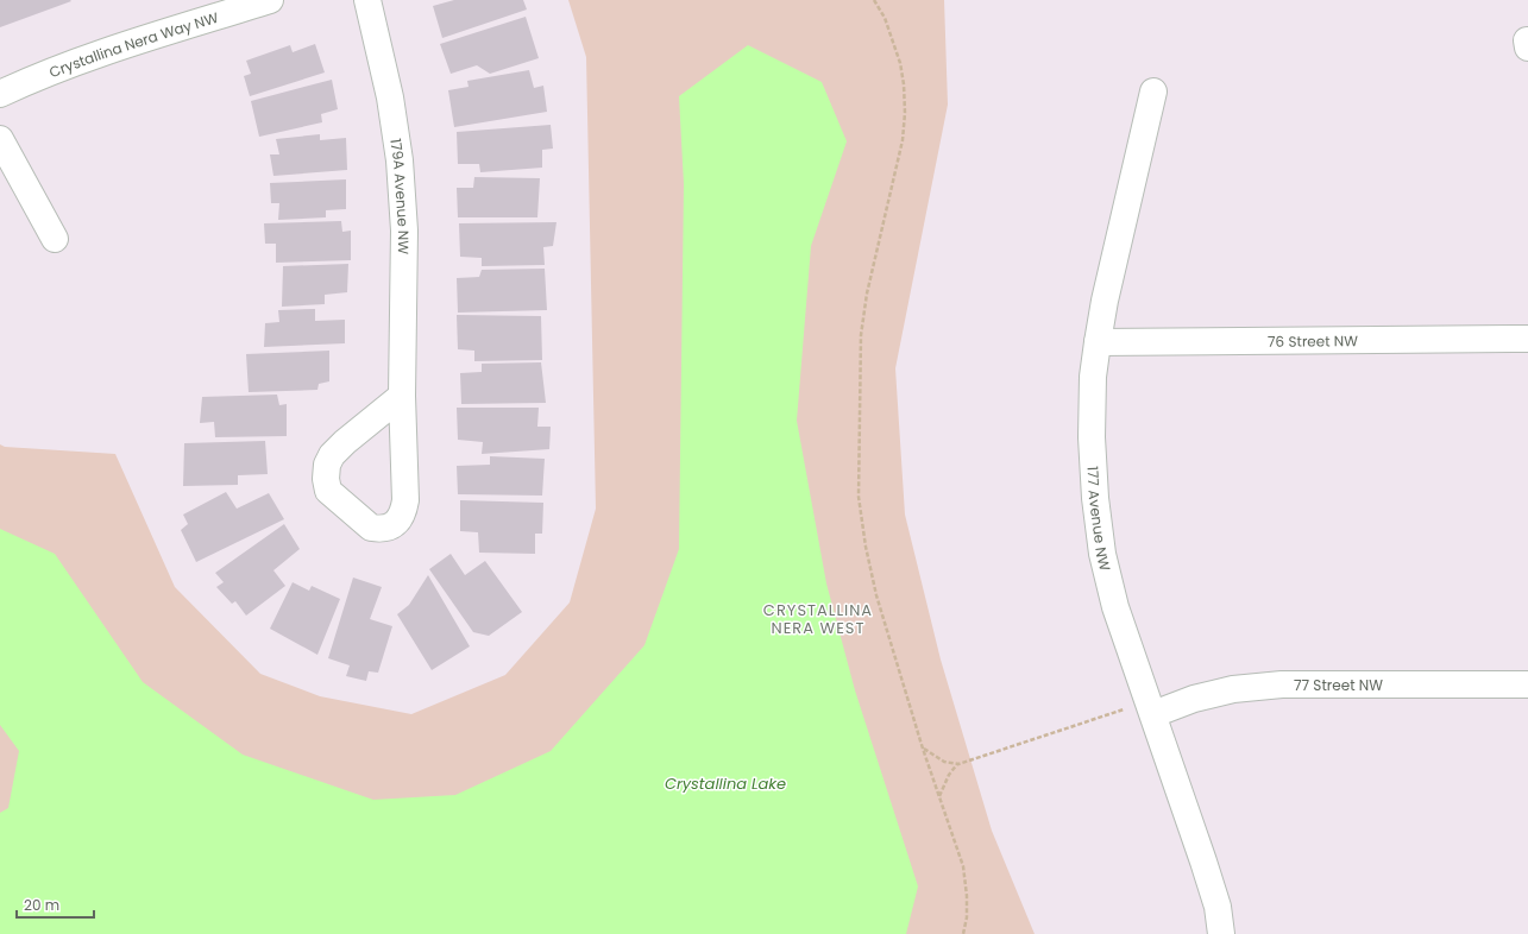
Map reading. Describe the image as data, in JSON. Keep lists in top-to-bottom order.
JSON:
{
  "streets": {
    "street": [
      "Crystallina Nera Way NW",
      "179A Avenue NW",
      "76 Street NW",
      "177 Avenue NW",
      "77 Street NW"
    ]
  },
  "crossings": [
    ["76 Street NW", "177 Avenue NW"],
    ["177 Avenue NW", "77 Street NW"]
  ],
  "districts": ["CRYSTALLINA NERA WEST"],
  "water": ["Crystallina Lake"],
  "scale_bar": "20 m"
}
